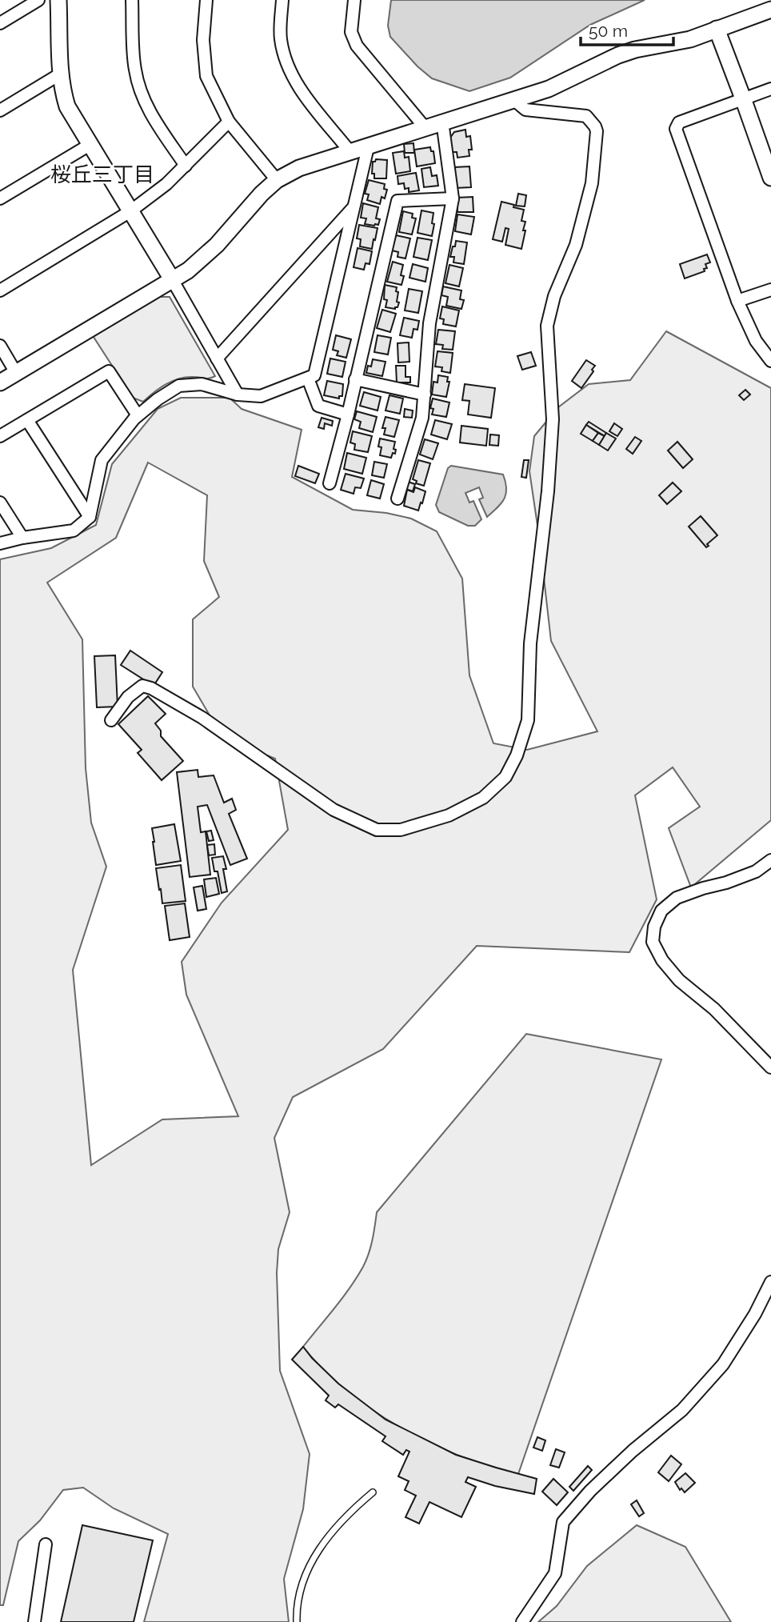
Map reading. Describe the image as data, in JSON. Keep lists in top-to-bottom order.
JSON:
{
  "districts": ["桜丘三丁目"],
  "scale_bar": "50 m"
}
